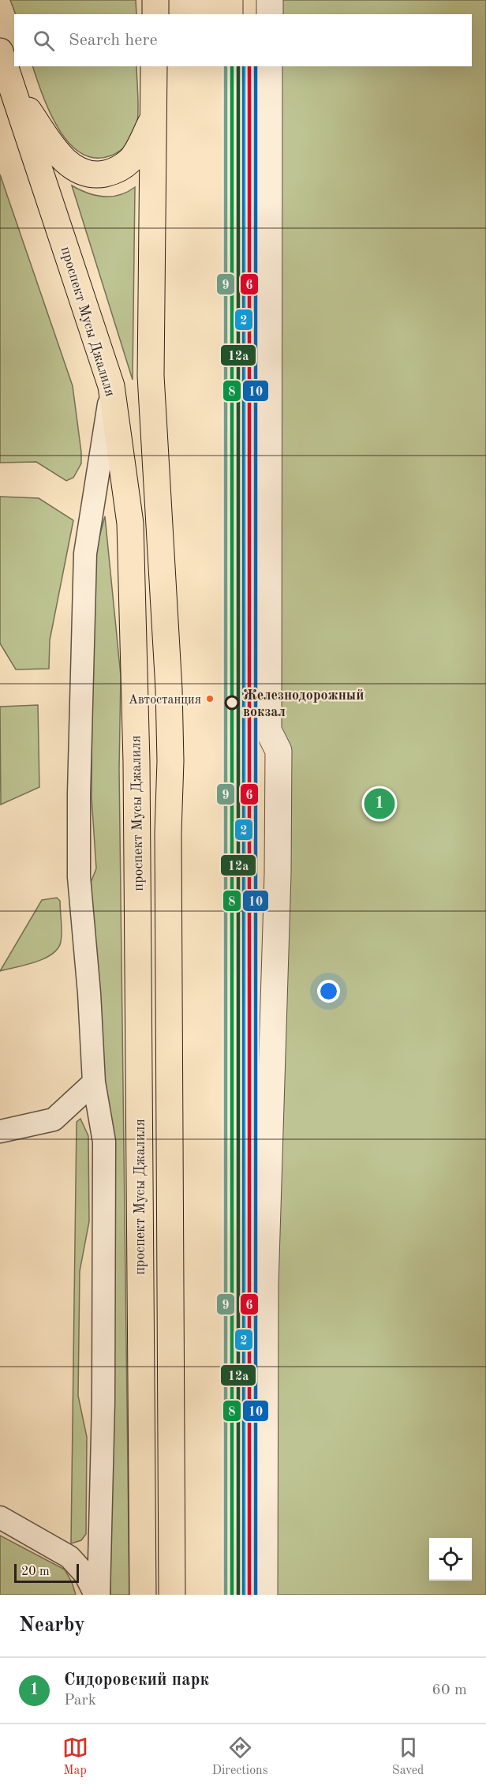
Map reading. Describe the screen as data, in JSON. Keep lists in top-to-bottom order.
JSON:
{
  "streets": {
    "main road": ["проспект Мусы Джалиля"]
  },
  "places": ["Автостанция", "Железнодорожный вокзал"],
  "lines": [
    "transit line 2",
    "transit line 12а",
    "transit line 6",
    "transit line 8",
    "transit line 10",
    "transit line 9"
  ],
  "scale_bar": "20 m",
  "page": {
    "search": "Search here",
    "pins": "1",
    "scale": "20 m",
    "heading": "Nearby",
    "list": [
      {
        "mark": "1",
        "name": "Сидоровский парк",
        "note": "Park",
        "value": "60 m"
      }
    ],
    "nav": ["Map", "Directions", "Saved"]
  }
}
